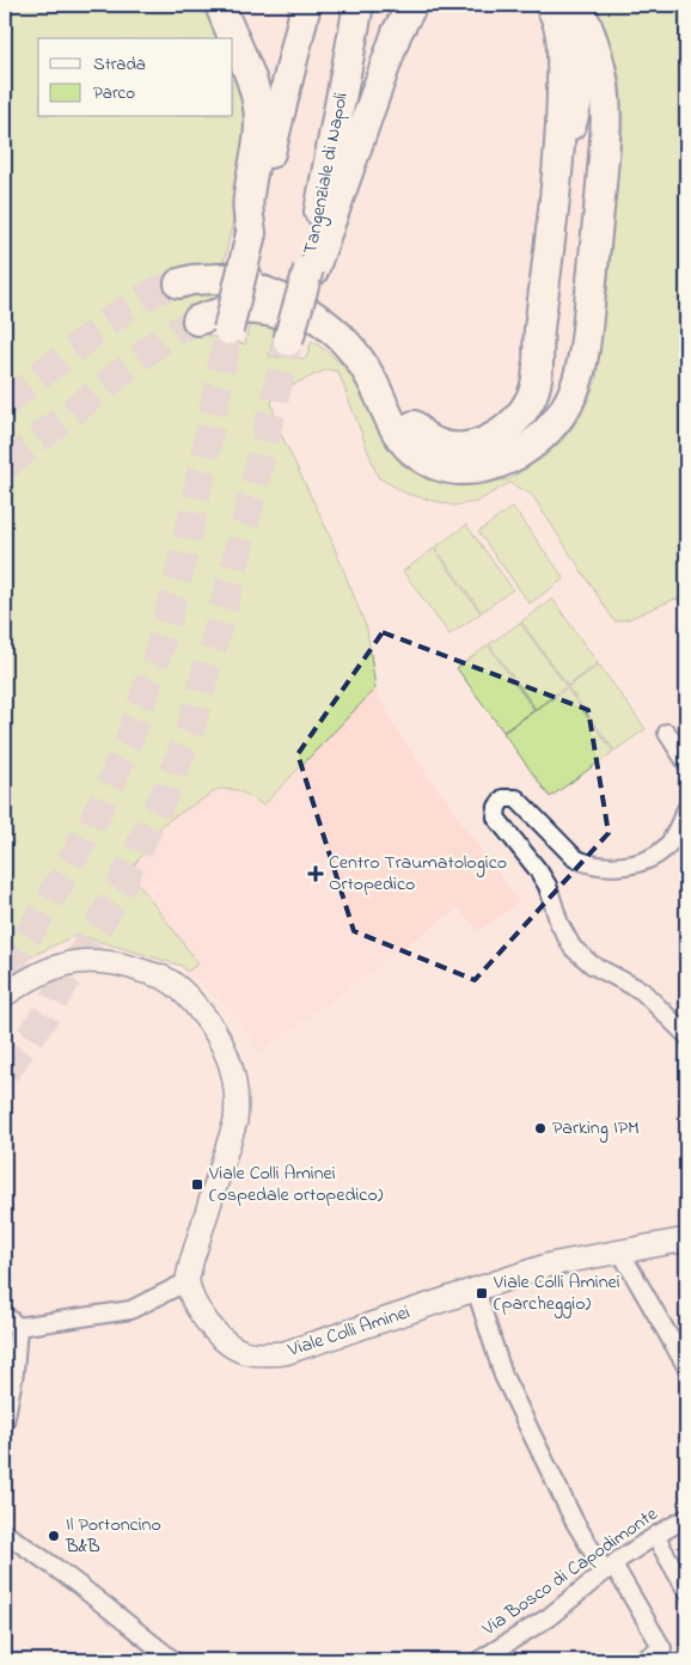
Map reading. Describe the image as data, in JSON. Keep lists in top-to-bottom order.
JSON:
{
  "streets": {
    "highway": ["Tangenziale di Napoli"],
    "main road": ["Viale Colli Aminei"],
    "street": ["Via Bosco di Capodimonte"]
  },
  "places": {
    "health": ["Centro Traumatologico Ortopedico"],
    "other": ["Parking IPM", "Il Portoncino B&B"],
    "transit": ["Viale Colli Aminei (ospedale ortopedico)", "Viale Colli Aminei (parcheggio)"]
  },
  "legend": ["Strada", "Parco"]
}
